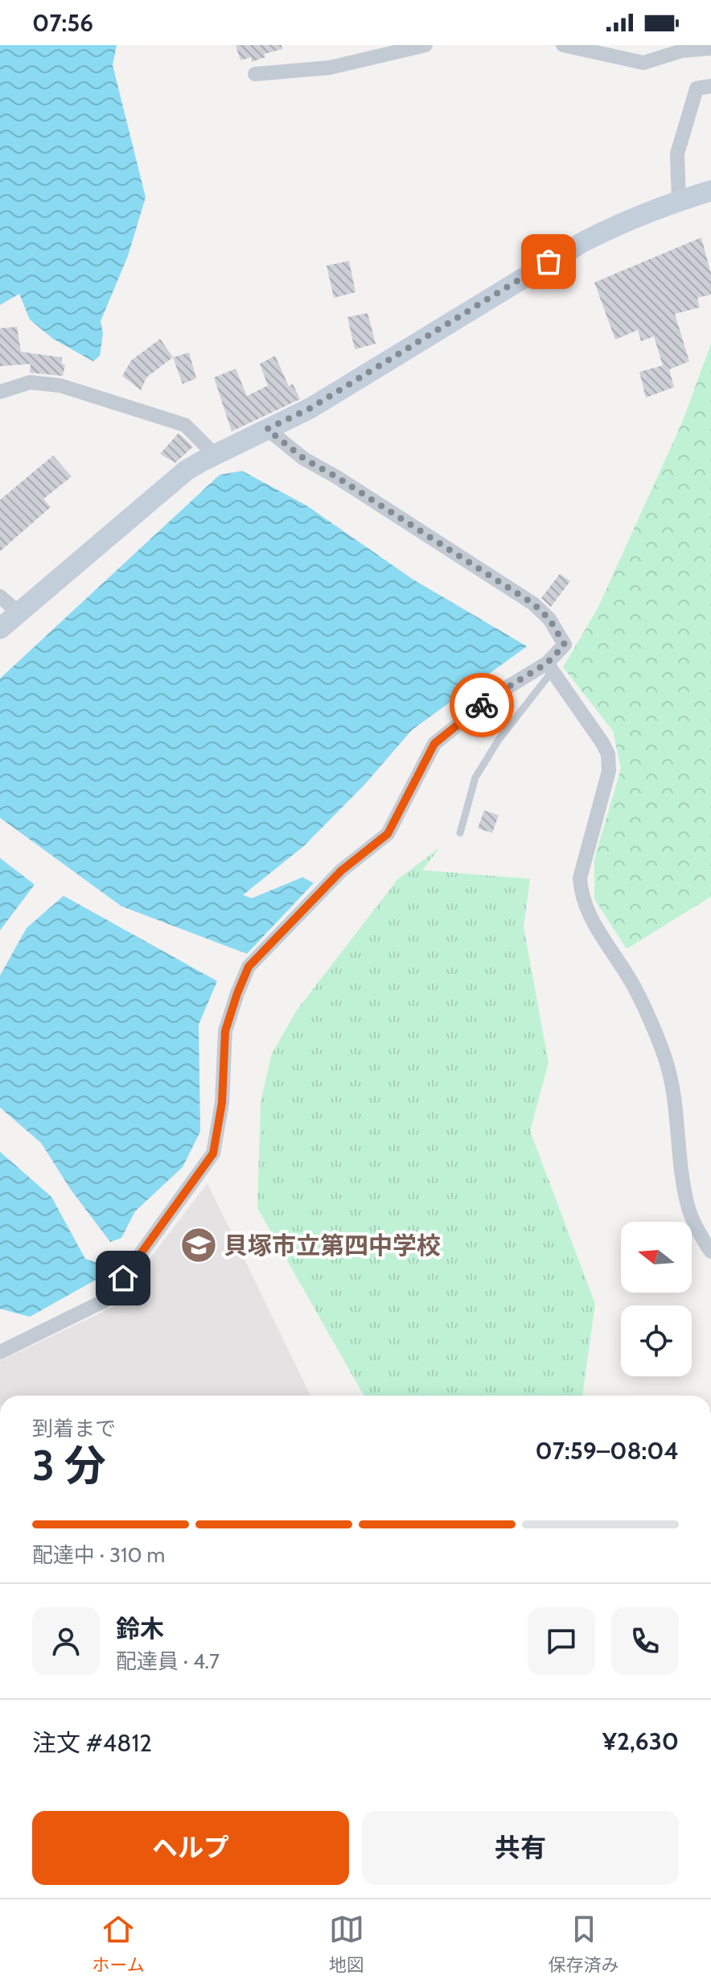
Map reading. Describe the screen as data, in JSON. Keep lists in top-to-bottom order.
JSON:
{
  "places": {
    "school or university": ["貝塚市立第四中学校"]
  },
  "north": "left",
  "page": {
    "status": "07:56",
    "heading": ["3 分", "到着まで", "07:59–08:04"],
    "panel": [
      "鈴木",
      "配達員 · 4.7",
      "注文 #4812",
      "¥2,630"
    ],
    "bar": "配達中 · 310 m",
    "buttons": ["ヘルプ", "共有"],
    "tabs": ["ホーム", "地図", "保存済み"]
  }
}
